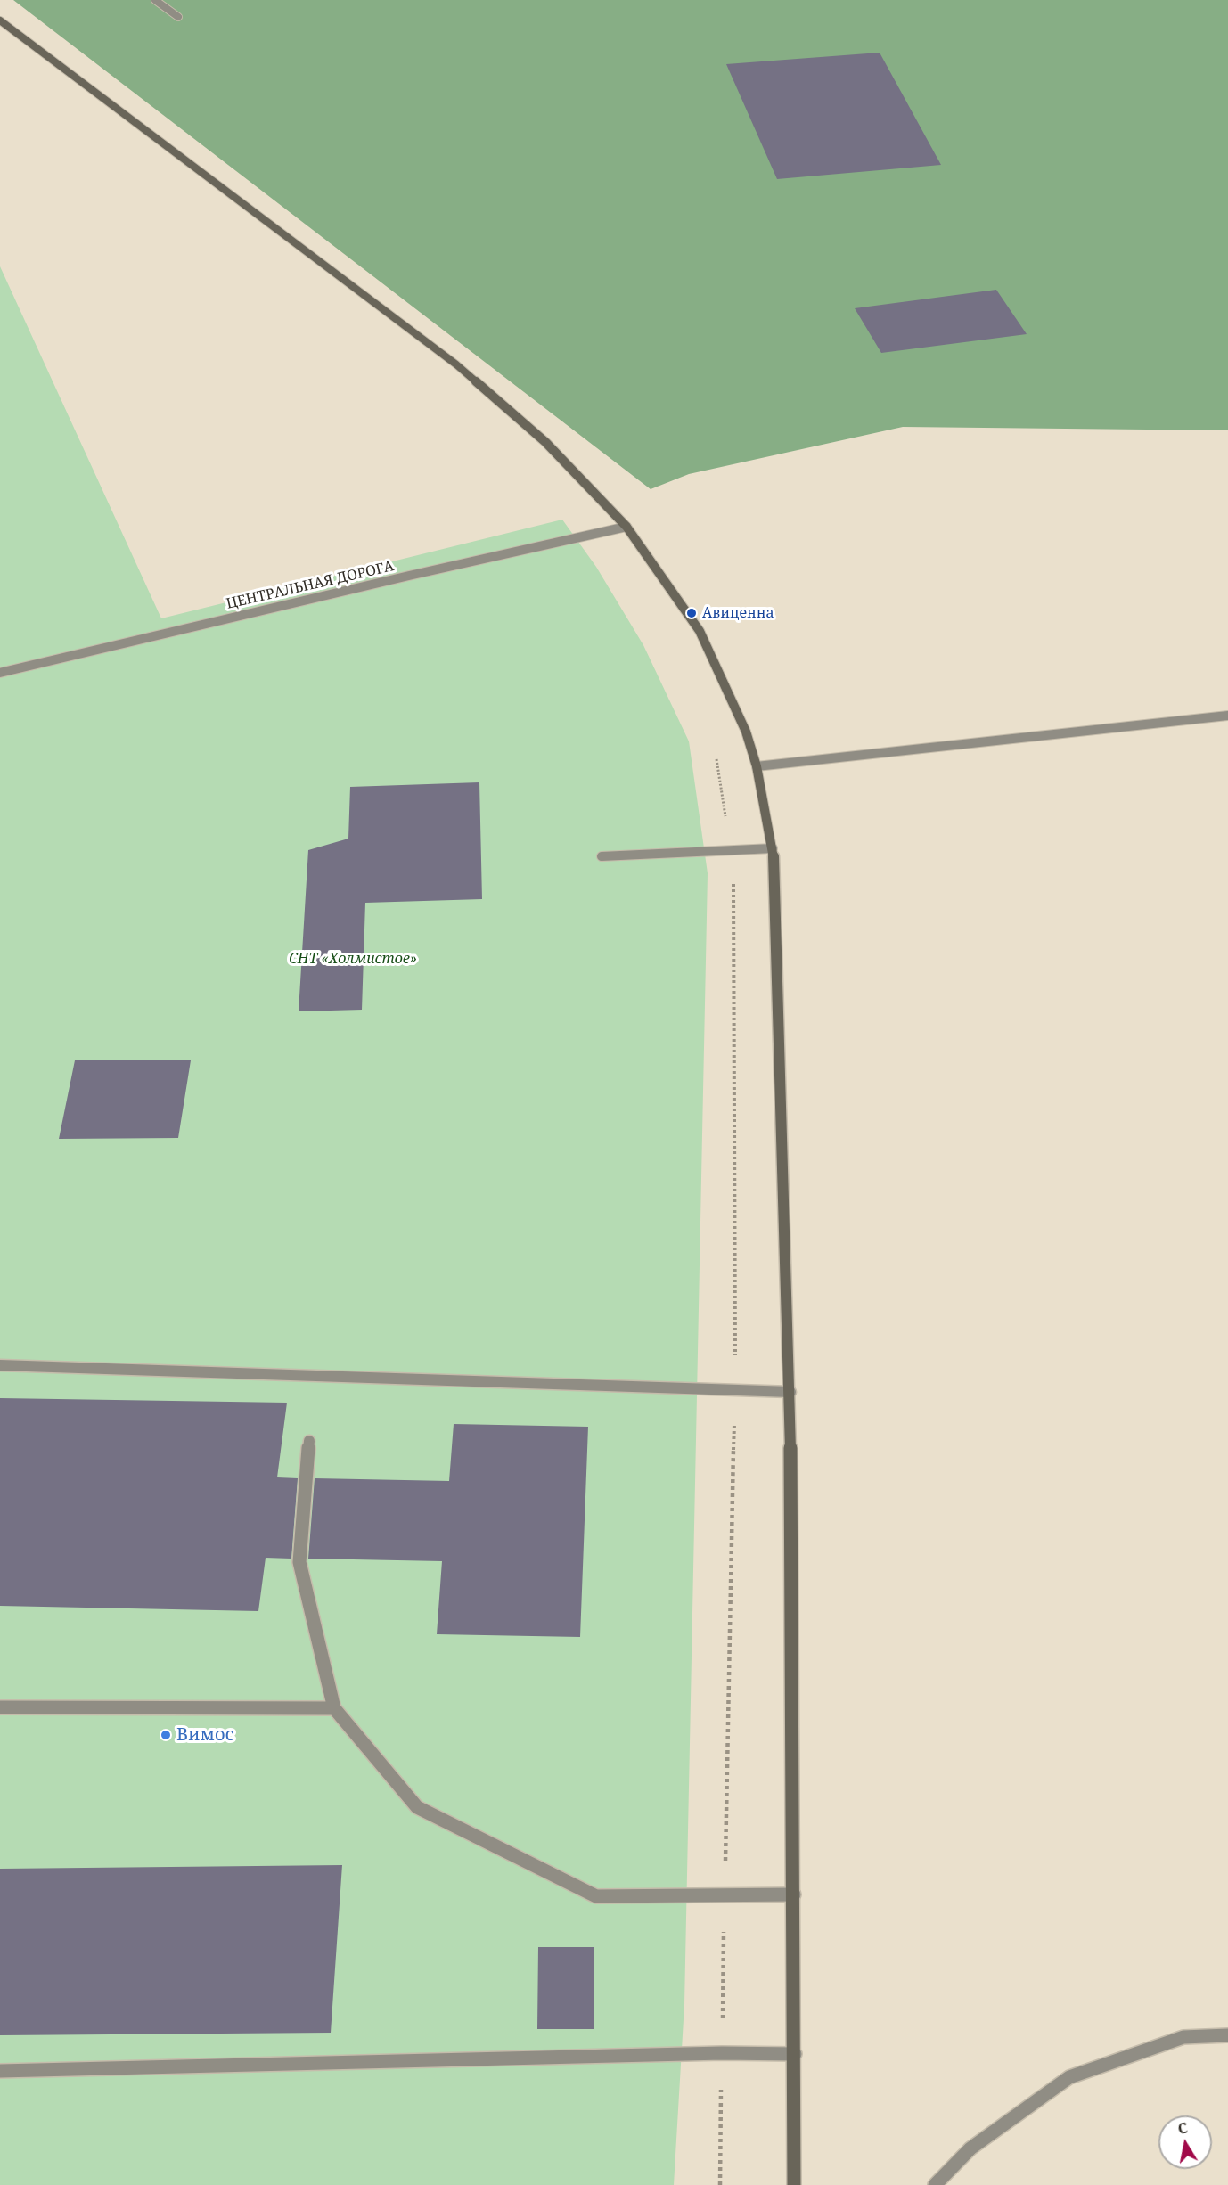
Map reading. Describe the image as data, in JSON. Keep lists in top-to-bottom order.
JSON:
{
  "streets": {
    "street": ["ЦЕНТРАЛЬНАЯ ДОРОГА"]
  },
  "parks": ["СНТ «Холмистое»"],
  "places": ["Авиценна", "Вимос"],
  "north": "top"
}
